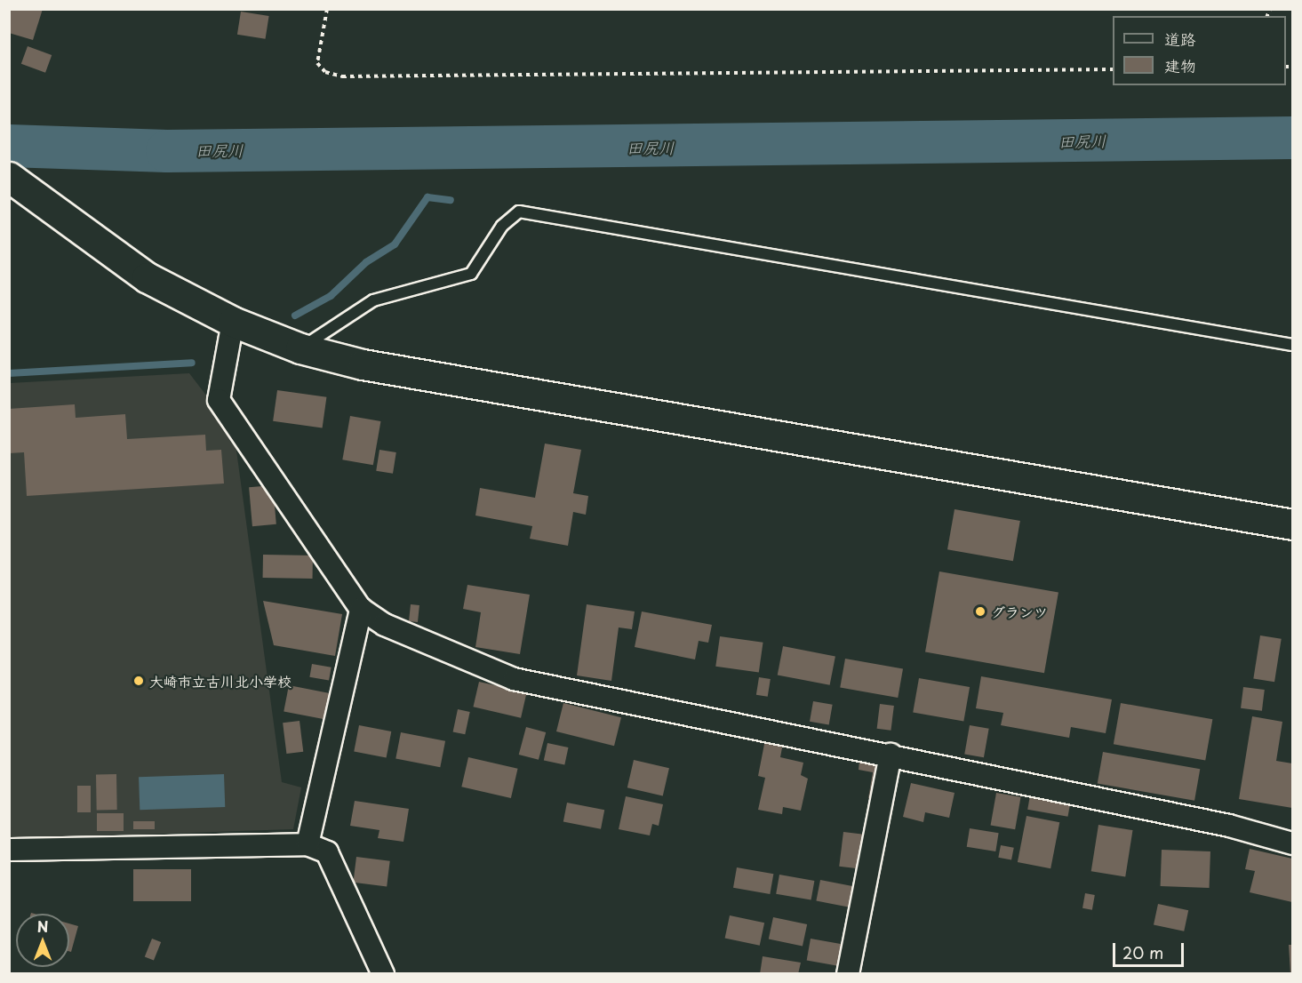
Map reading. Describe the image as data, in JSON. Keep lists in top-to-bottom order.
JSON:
{
  "water": ["田尻川"],
  "places": ["グランツ", "大崎市立古川北小学校"],
  "legend": ["道路", "建物"],
  "scale_bar": "20 m",
  "north": "top"
}
